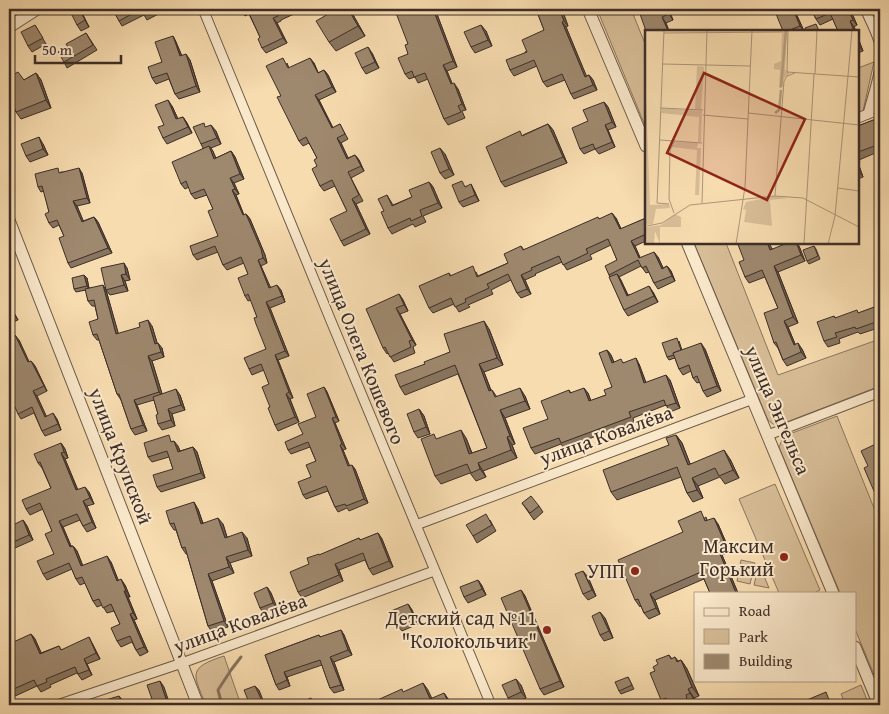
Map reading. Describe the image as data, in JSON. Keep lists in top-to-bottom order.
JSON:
{
  "streets": {
    "street": [
      "улица Олега Кошевого",
      "улица Энгельса",
      "улица Ковалёва",
      "улица Крупской"
    ]
  },
  "crossings": [
    ["улица Олега Кошевого", "улица Ковалёва"],
    ["улица Энгельса", "улица Ковалёва"],
    ["улица Ковалёва", "улица Крупской"]
  ],
  "places": ["Максим Горький", "УПП", "Детский сад №11 \"Колокольчик\""],
  "legend": ["Road", "Park", "Building"],
  "scale_bar": "50 m"
}
